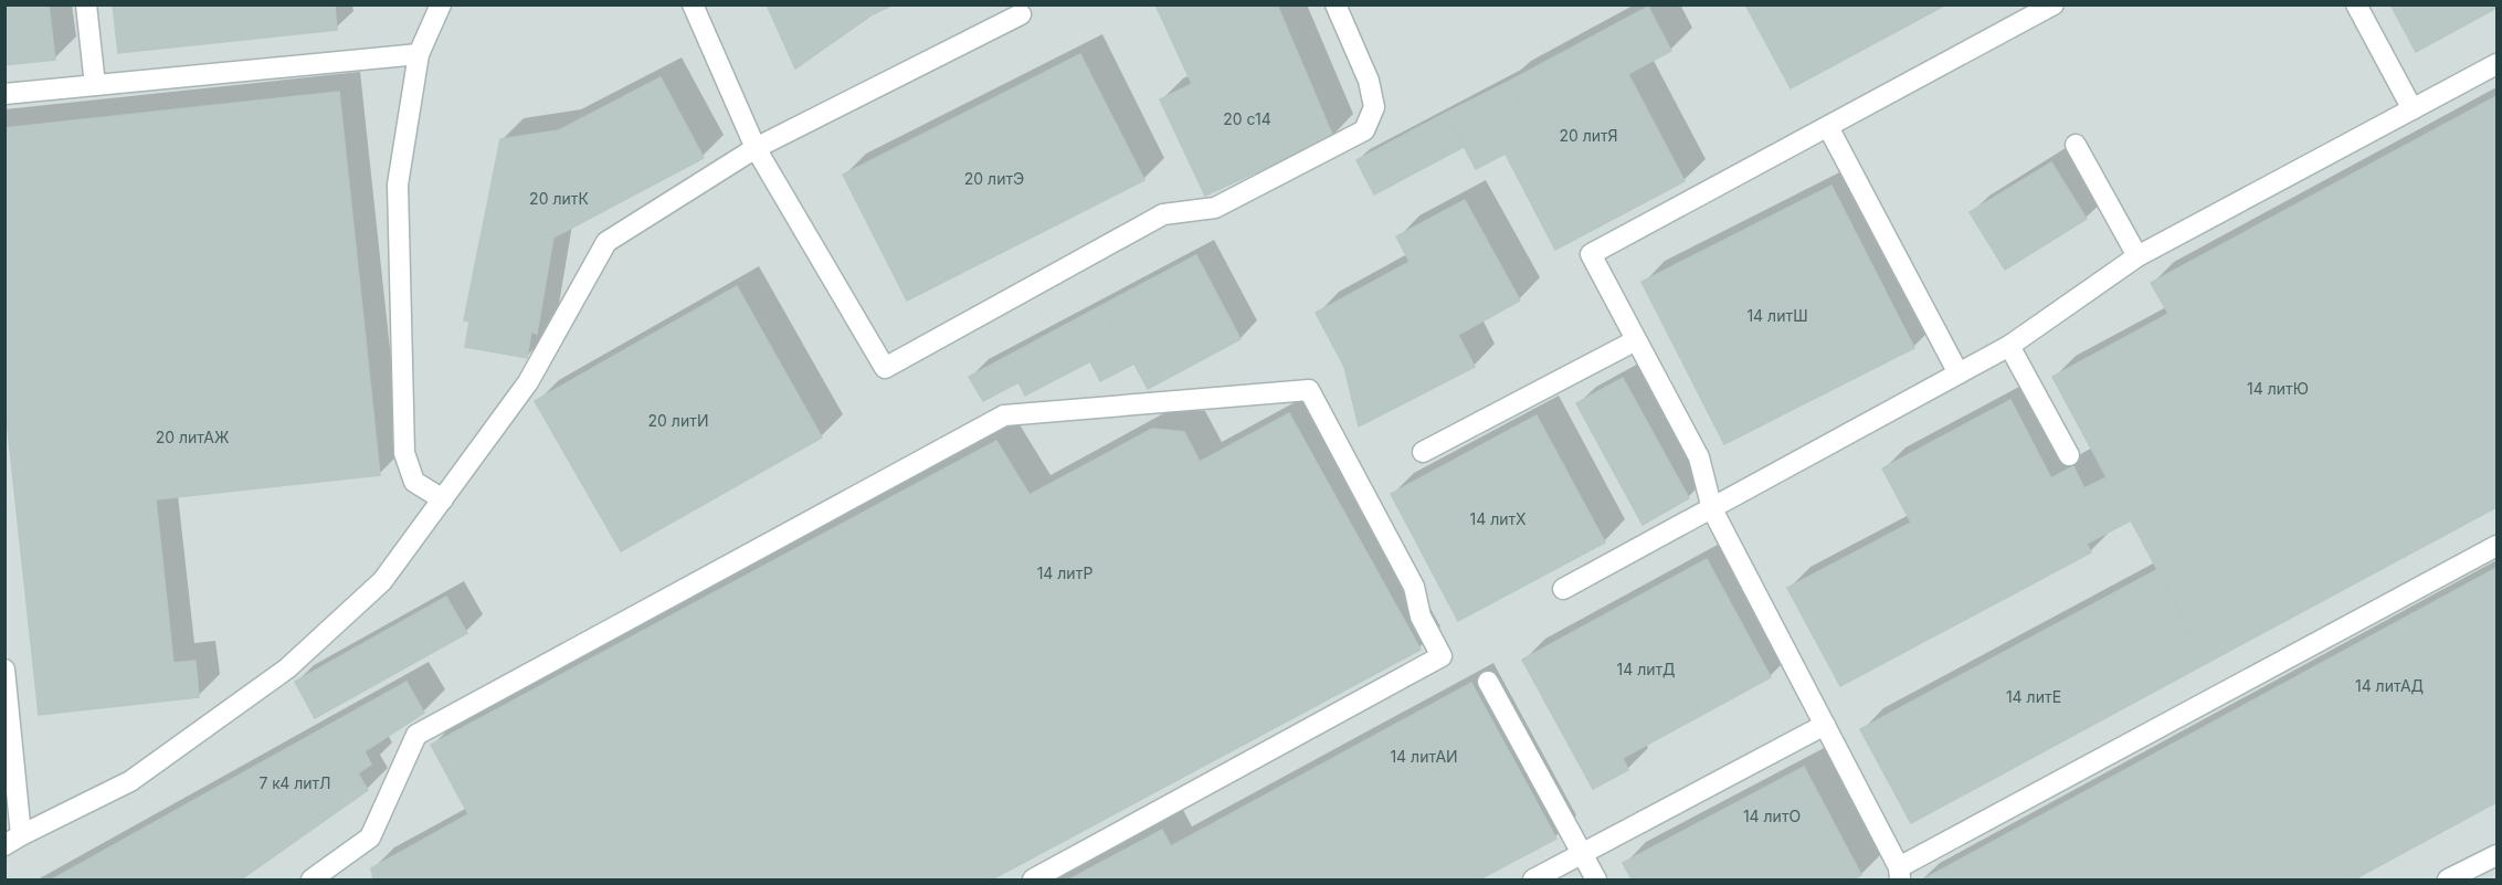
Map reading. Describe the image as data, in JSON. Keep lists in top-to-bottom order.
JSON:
{
  "house_numbers": [
    "20 с14",
    "20 литЯ",
    "20 литЭ",
    "20 литК",
    "14 литШ",
    "14 литЮ",
    "20 литИ",
    "20 литАЖ",
    "14 литХ",
    "14 литР",
    "14 литД",
    "14 литАД",
    "14 литЕ",
    "14 литАИ",
    "7 к4 литЛ",
    "14 литО"
  ]
}
